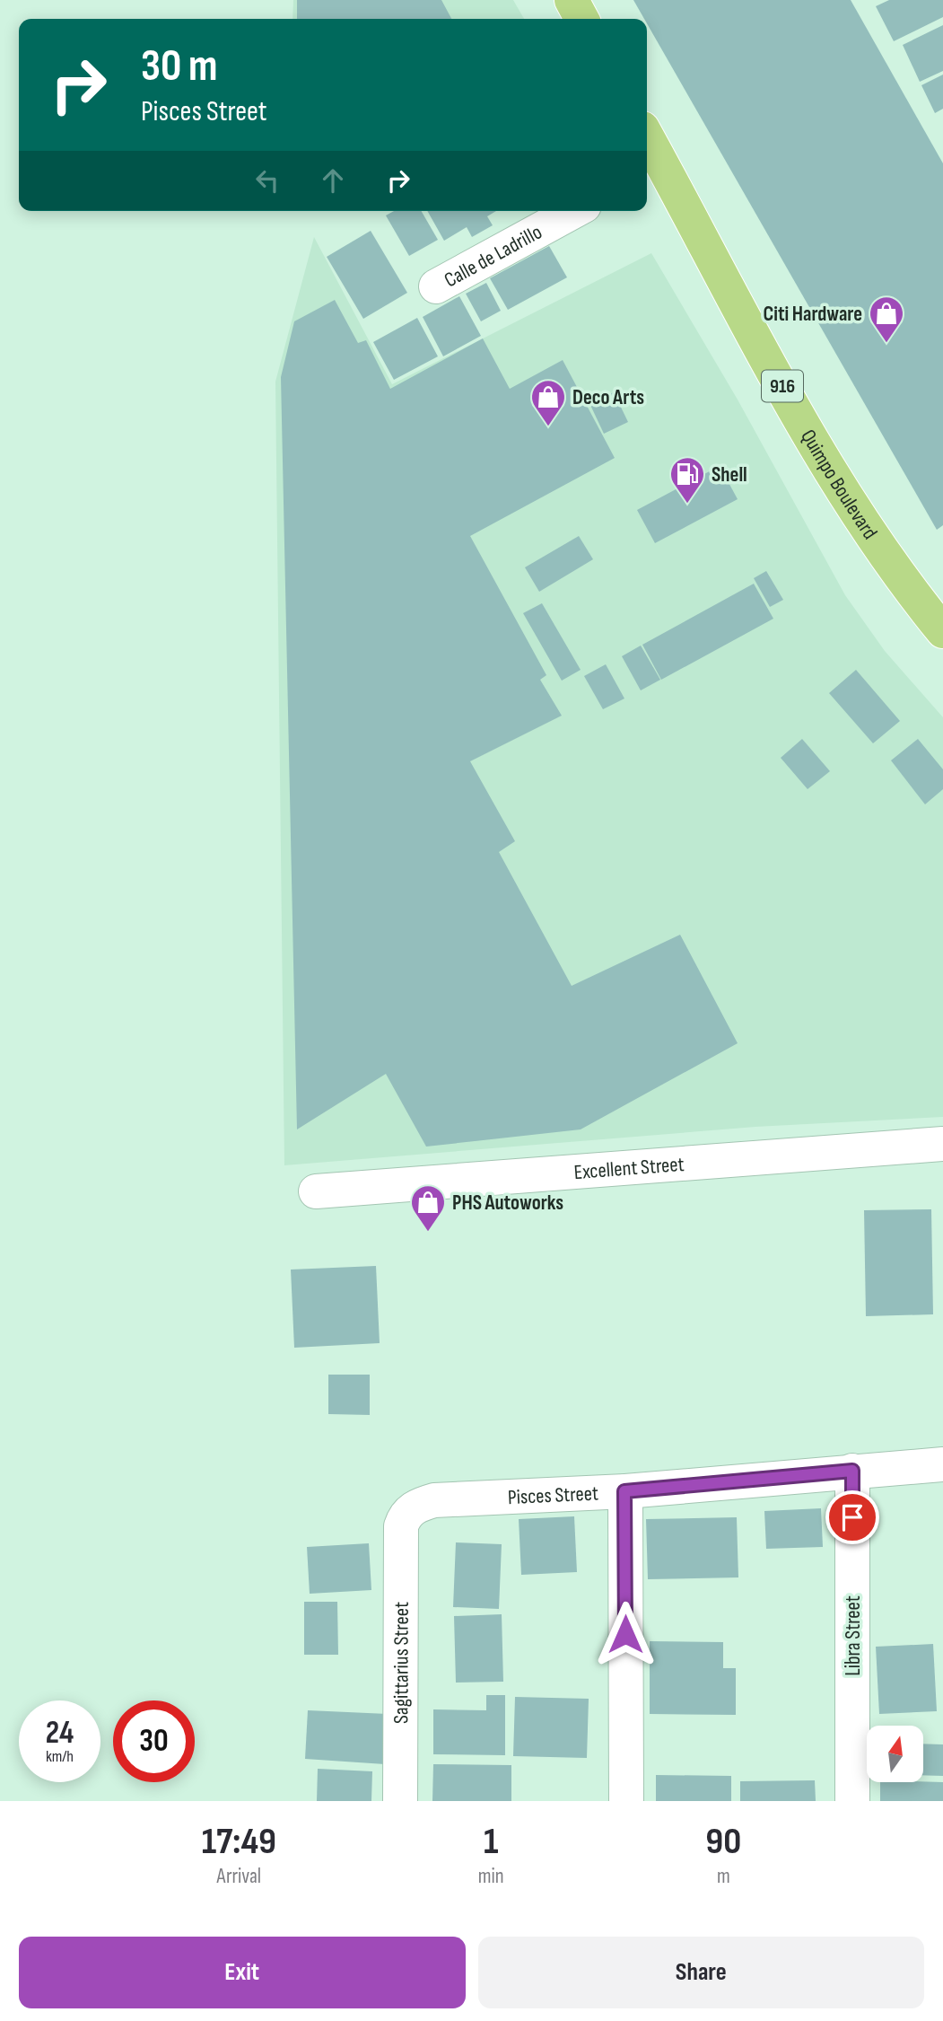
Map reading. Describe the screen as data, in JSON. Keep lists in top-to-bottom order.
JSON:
{
  "streets": {
    "main road": ["916", "Quimpo Boulevard"],
    "street": [
      "Calle de Ladrillo",
      "Excellent Street",
      "Pisces Street",
      "Libra Street",
      "Sagittarius Street"
    ]
  },
  "crossings": [
    ["Pisces Street", "Libra Street"],
    ["Pisces Street", "Sagittarius Street"]
  ],
  "places": {
    "shop": ["Citi Hardware", "Deco Arts", "PHS Autoworks"],
    "fuel station": ["Shell"]
  },
  "north": "top",
  "page": {
    "turn": ["30 m", "Pisces Street"],
    "speed": "24 km/h",
    "limit": "30",
    "eta": [
      "17:49",
      "Arrival",
      "1",
      "min",
      "90",
      "m"
    ],
    "buttons": ["Exit", "Share"]
  }
}
